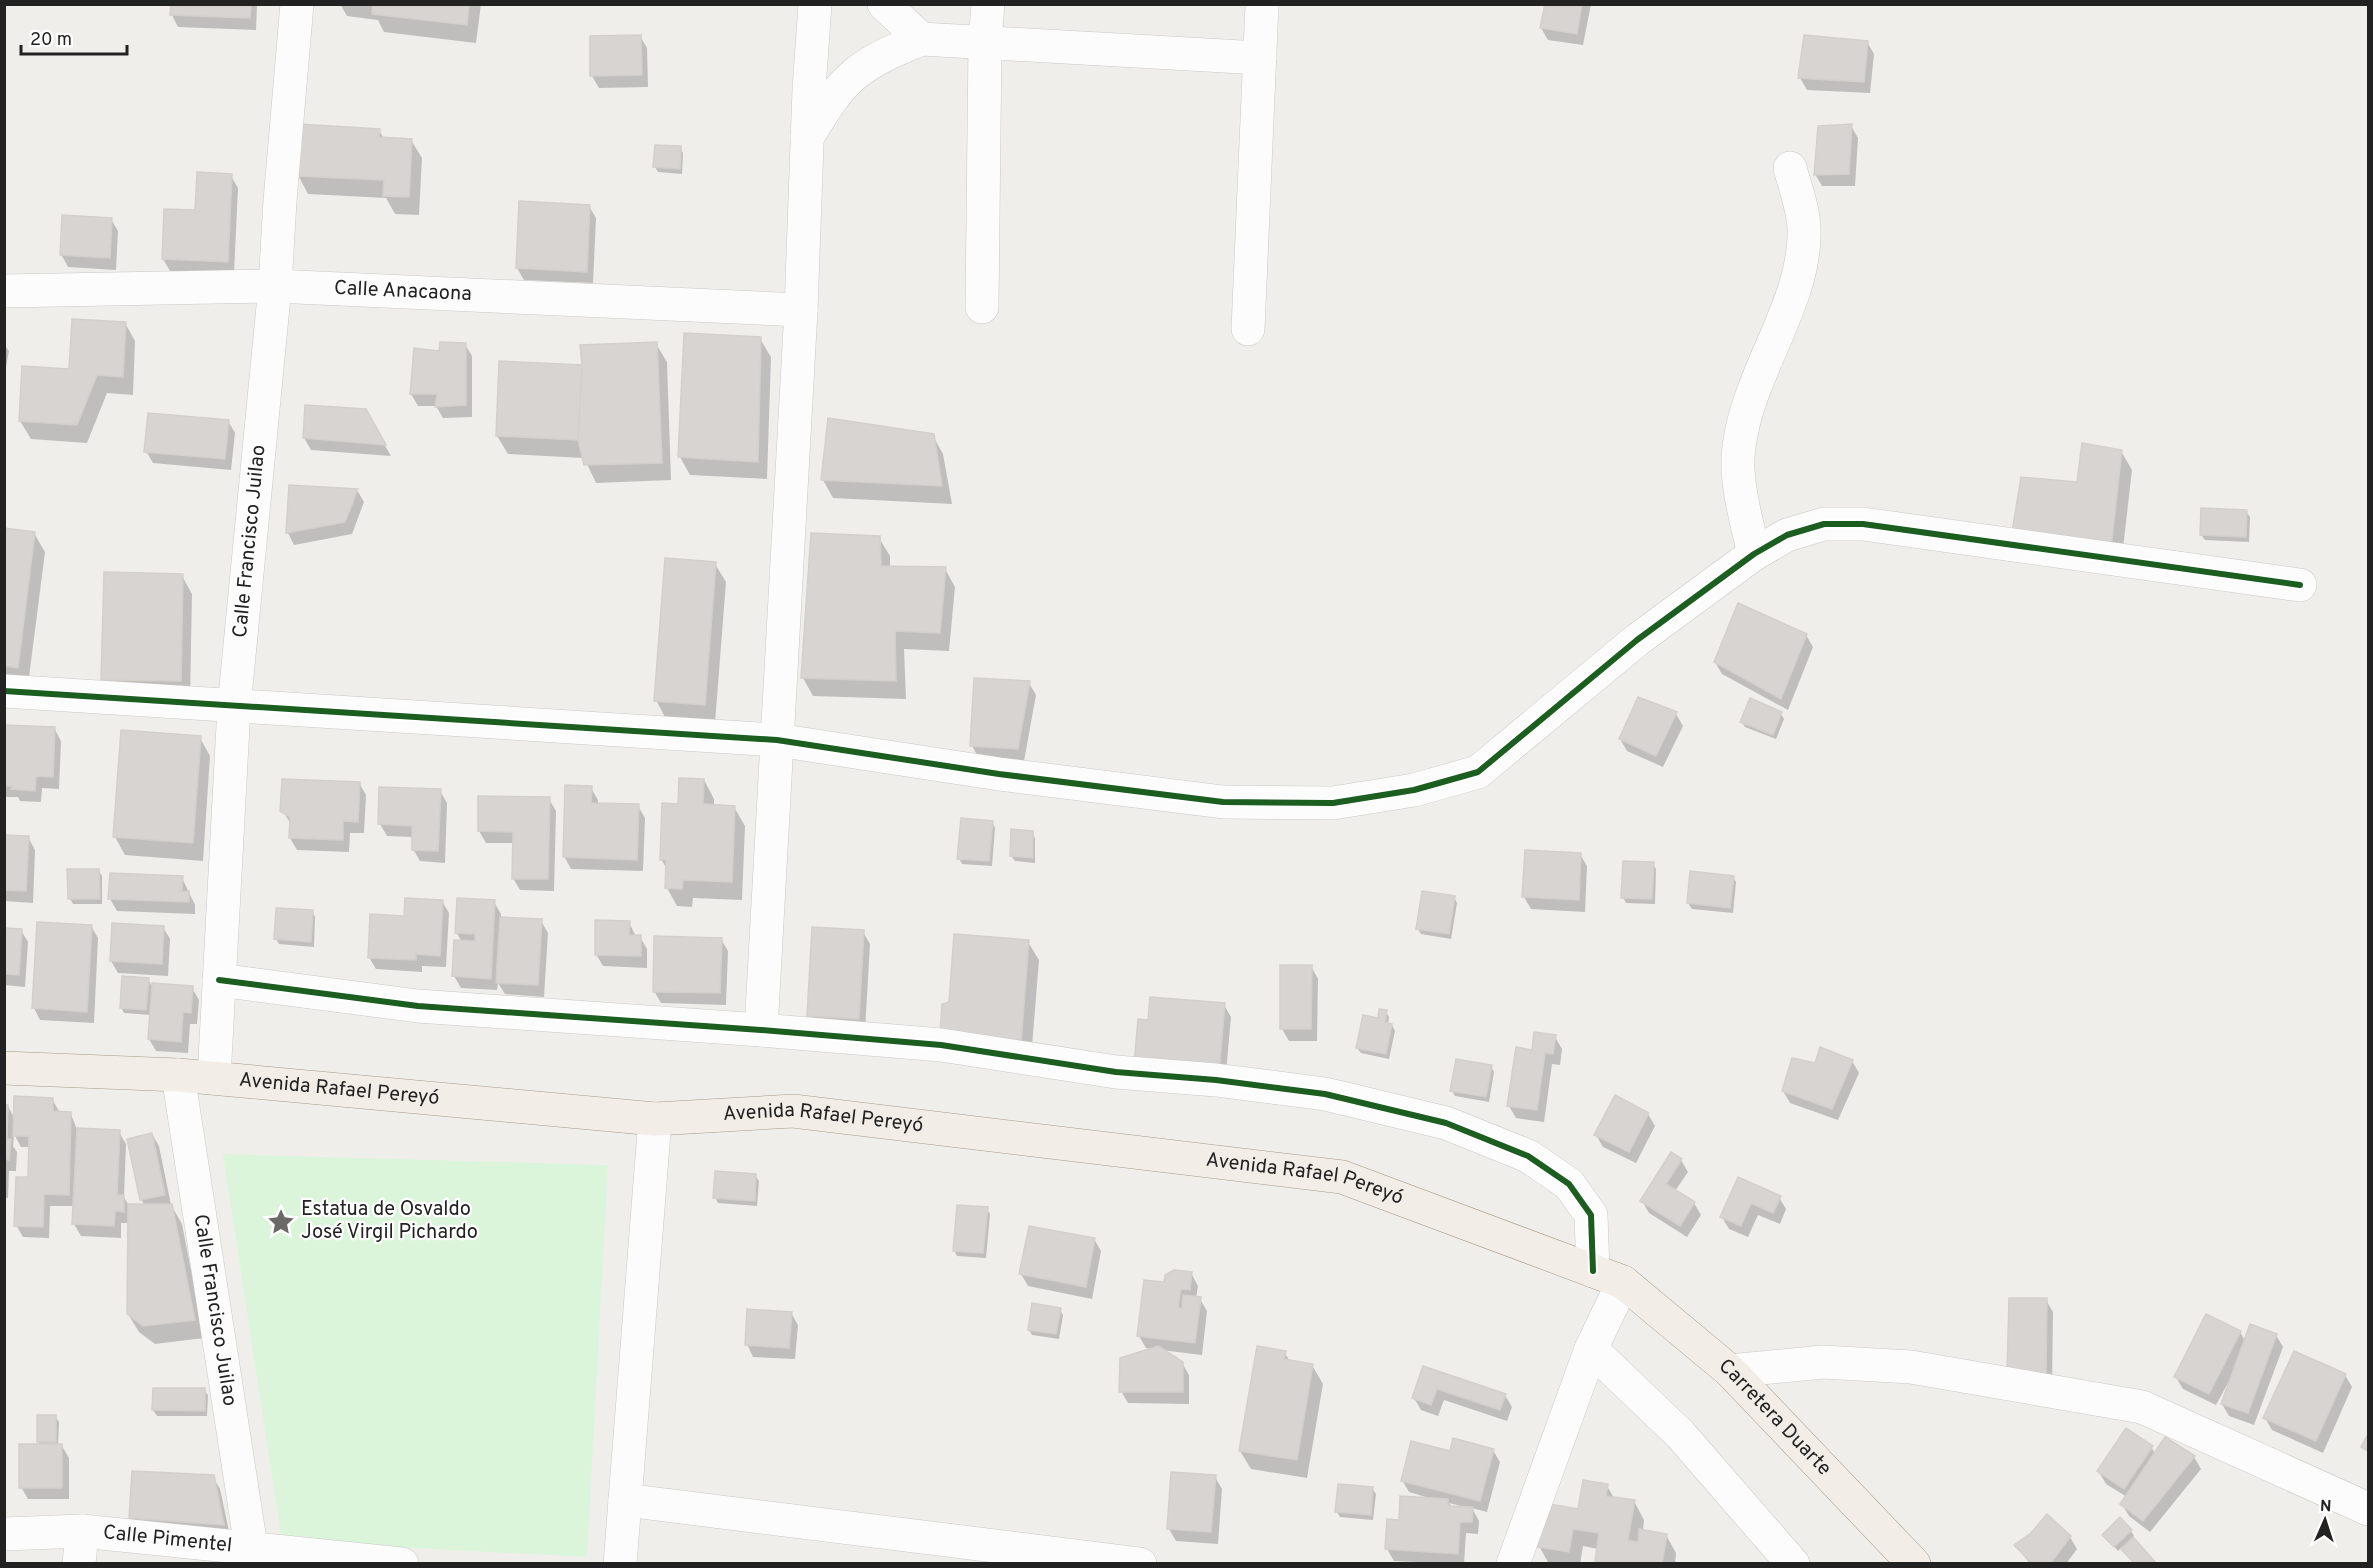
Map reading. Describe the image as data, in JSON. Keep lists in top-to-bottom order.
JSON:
{
  "streets": {
    "main road": ["Avenida Rafael Pereyó", "Carretera Duarte"],
    "street": ["Calle Anacaona", "Calle Francisco Juilao", "Calle Pimentel"]
  },
  "crossings": [
    ["Calle Anacaona", "Calle Francisco Juilao"],
    ["Calle Francisco Juilao", "Avenida Rafael Pereyó"],
    ["Calle Francisco Juilao", "Calle Pimentel"],
    ["Avenida Rafael Pereyó", "Carretera Duarte"]
  ],
  "places": {
    "place": ["Estatua de Osvaldo José Virgil Pichardo"]
  },
  "scale_bar": "20 m",
  "north": "top"
}
